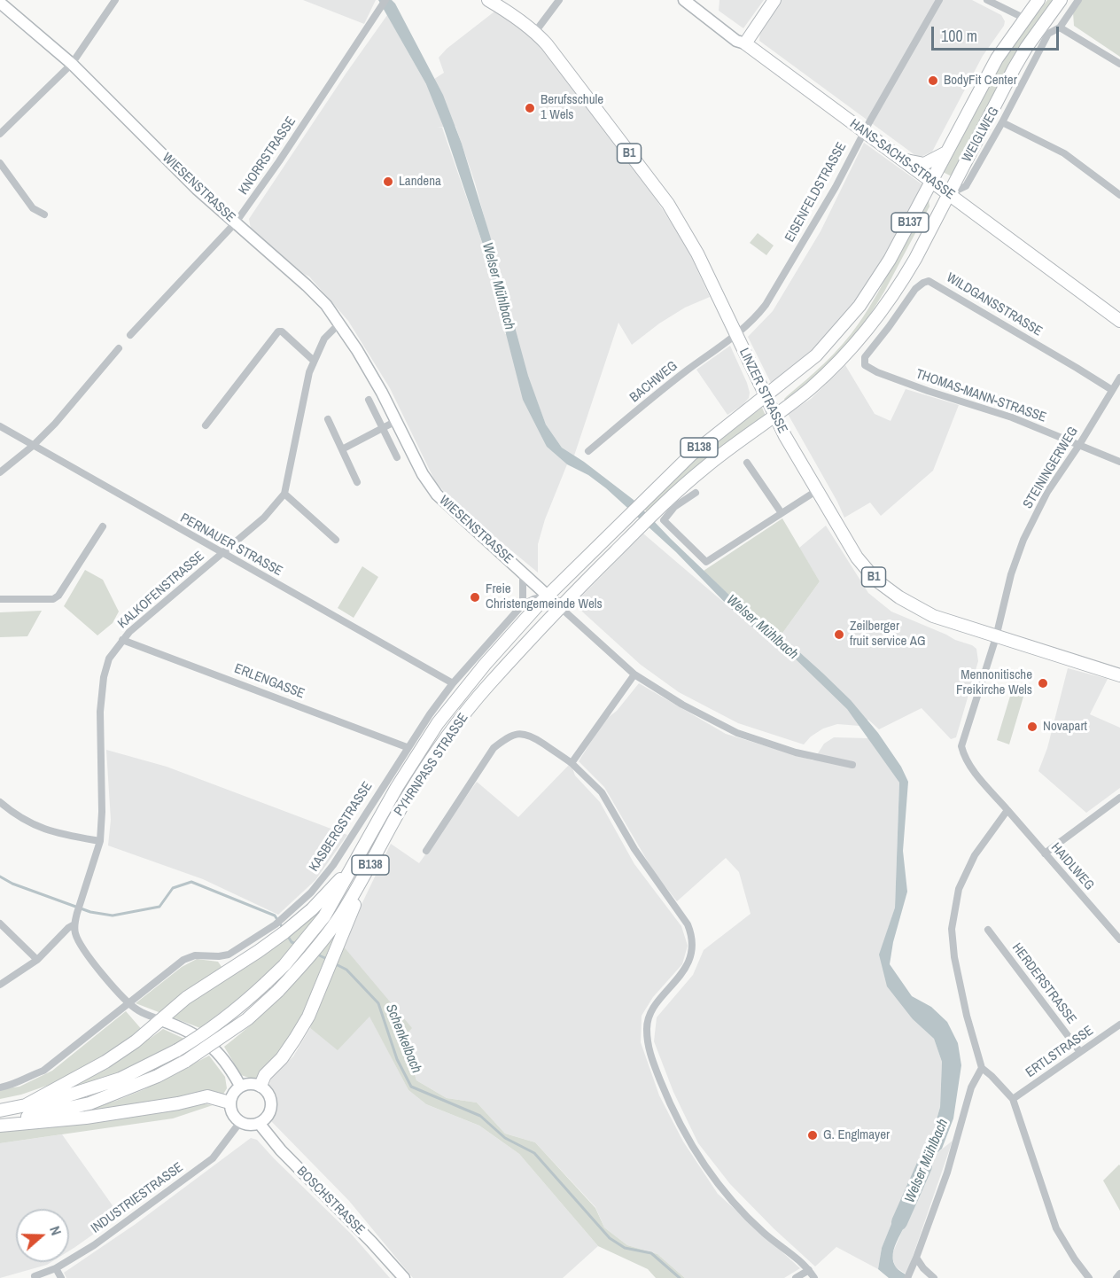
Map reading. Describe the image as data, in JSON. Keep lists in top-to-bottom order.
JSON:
{
  "streets": {
    "main road": [
      "B1",
      "HANS-SACHS-STRASSE",
      "B137",
      "LINZER STRASSE",
      "B138",
      "PYHRNPASS STRASSE"
    ],
    "street": [
      "WEIGLWEG",
      "KNORRSTRASSE",
      "WIESENSTRASSE",
      "EISENFELDSTRASSE",
      "WILDGANSSTRASSE",
      "BACHWEG",
      "THOMAS-MANN-STRASSE",
      "STEININGERWEG",
      "PERNAUER STRASSE",
      "KALKOFENSTRASSE",
      "ERLENGASSE",
      "KASBERGSTRASSE",
      "HAIDLWEG",
      "HERDERSTRASSE",
      "ERTLSTRASSE",
      "INDUSTRIESTRASSE",
      "BOSCHSTRASSE"
    ]
  },
  "crossings": [
    ["WEIGLWEG", "HANS-SACHS-STRASSE"],
    ["WEIGLWEG", "B137"],
    ["KNORRSTRASSE", "WIESENSTRASSE"],
    ["HANS-SACHS-STRASSE", "EISENFELDSTRASSE"],
    ["HANS-SACHS-STRASSE", "B137"],
    ["WIESENSTRASSE", "KALKOFENSTRASSE"],
    ["WIESENSTRASSE", "PYHRNPASS STRASSE"],
    ["WIESENSTRASSE", "KASBERGSTRASSE"],
    ["EISENFELDSTRASSE", "BACHWEG"],
    ["EISENFELDSTRASSE", "LINZER STRASSE"],
    ["B137", "LINZER STRASSE"],
    ["B137", "PYHRNPASS STRASSE"],
    ["WILDGANSSTRASSE", "THOMAS-MANN-STRASSE"],
    ["WILDGANSSTRASSE", "STEININGERWEG"],
    ["BACHWEG", "LINZER STRASSE"],
    ["LINZER STRASSE", "STEININGERWEG"],
    ["LINZER STRASSE", "PYHRNPASS STRASSE"],
    ["THOMAS-MANN-STRASSE", "STEININGERWEG"],
    ["STEININGERWEG", "HAIDLWEG"],
    ["PERNAUER STRASSE", "KALKOFENSTRASSE"],
    ["PERNAUER STRASSE", "KASBERGSTRASSE"],
    ["KALKOFENSTRASSE", "ERLENGASSE"],
    ["ERLENGASSE", "KASBERGSTRASSE"],
    ["PYHRNPASS STRASSE", "KASBERGSTRASSE"],
    ["HERDERSTRASSE", "ERTLSTRASSE"],
    ["INDUSTRIESTRASSE", "BOSCHSTRASSE"]
  ],
  "water": ["Welser Mühlbach", "Schenkelbach"],
  "places": [
    "BodyFit Center",
    "Berufsschule 1 Wels",
    "Landena",
    "Freie Christengemeinde Wels",
    "Zeilberger fruit service AG",
    "Mennonitische Freikirche Wels",
    "Novapart",
    "G. Englmayer"
  ],
  "scale_bar": "100 m",
  "north": "right"
}
